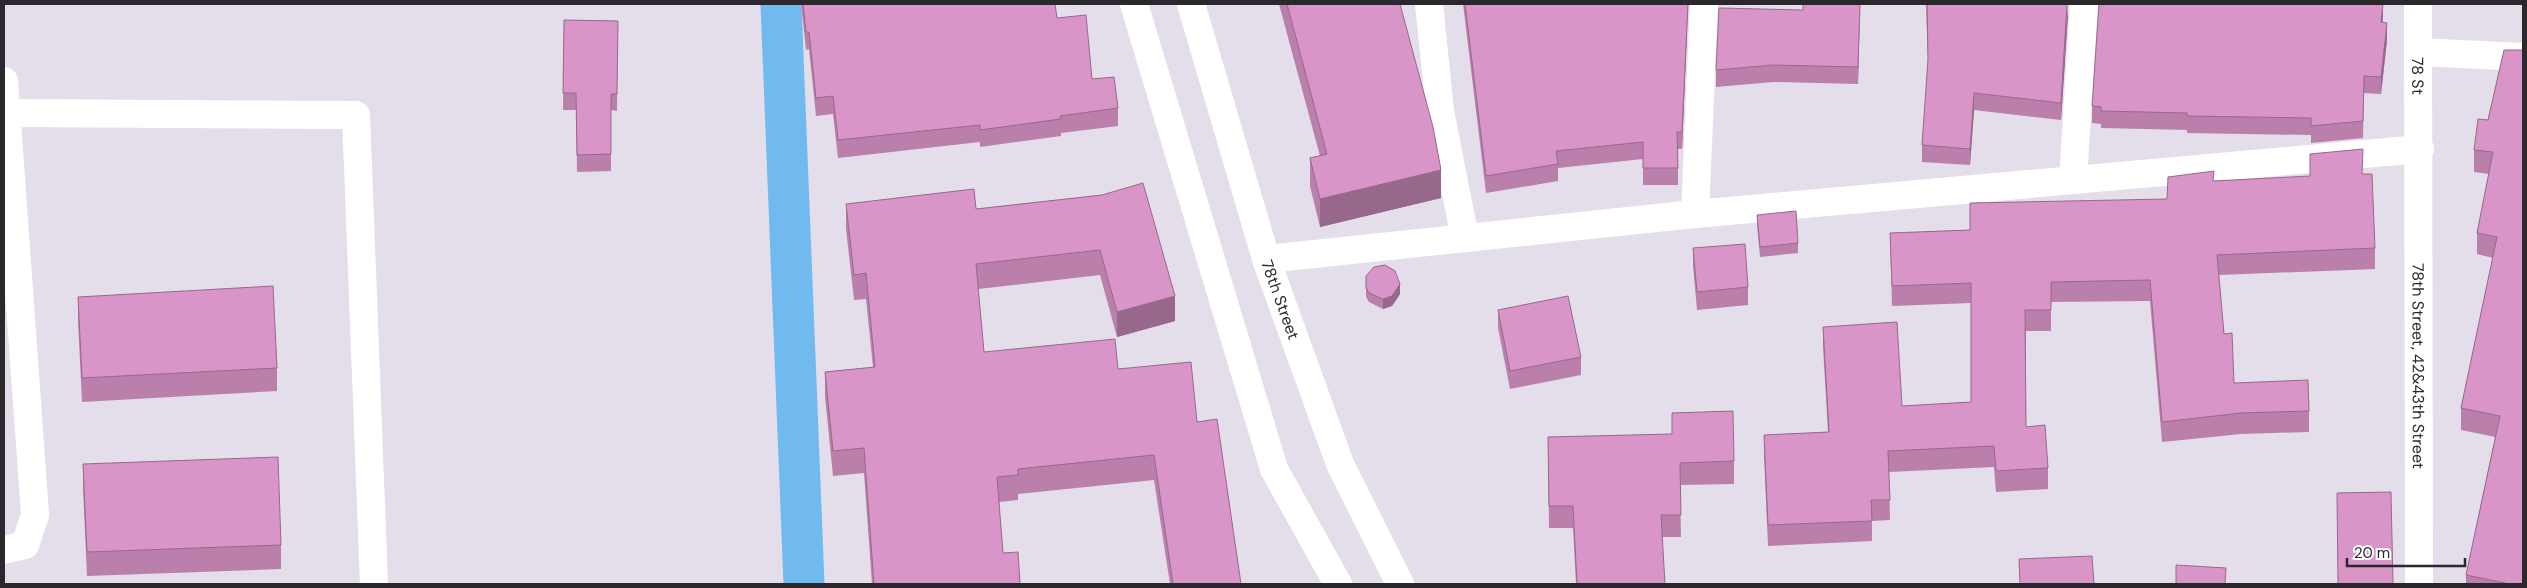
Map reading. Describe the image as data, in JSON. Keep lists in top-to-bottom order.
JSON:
{
  "streets": {
    "street": ["78 St", "78th Street", "78th Street, 42&43th Street"]
  },
  "crossings": [
    ["78 St", "78th Street, 42&43th Street"]
  ],
  "scale_bar": "20 m"
}
